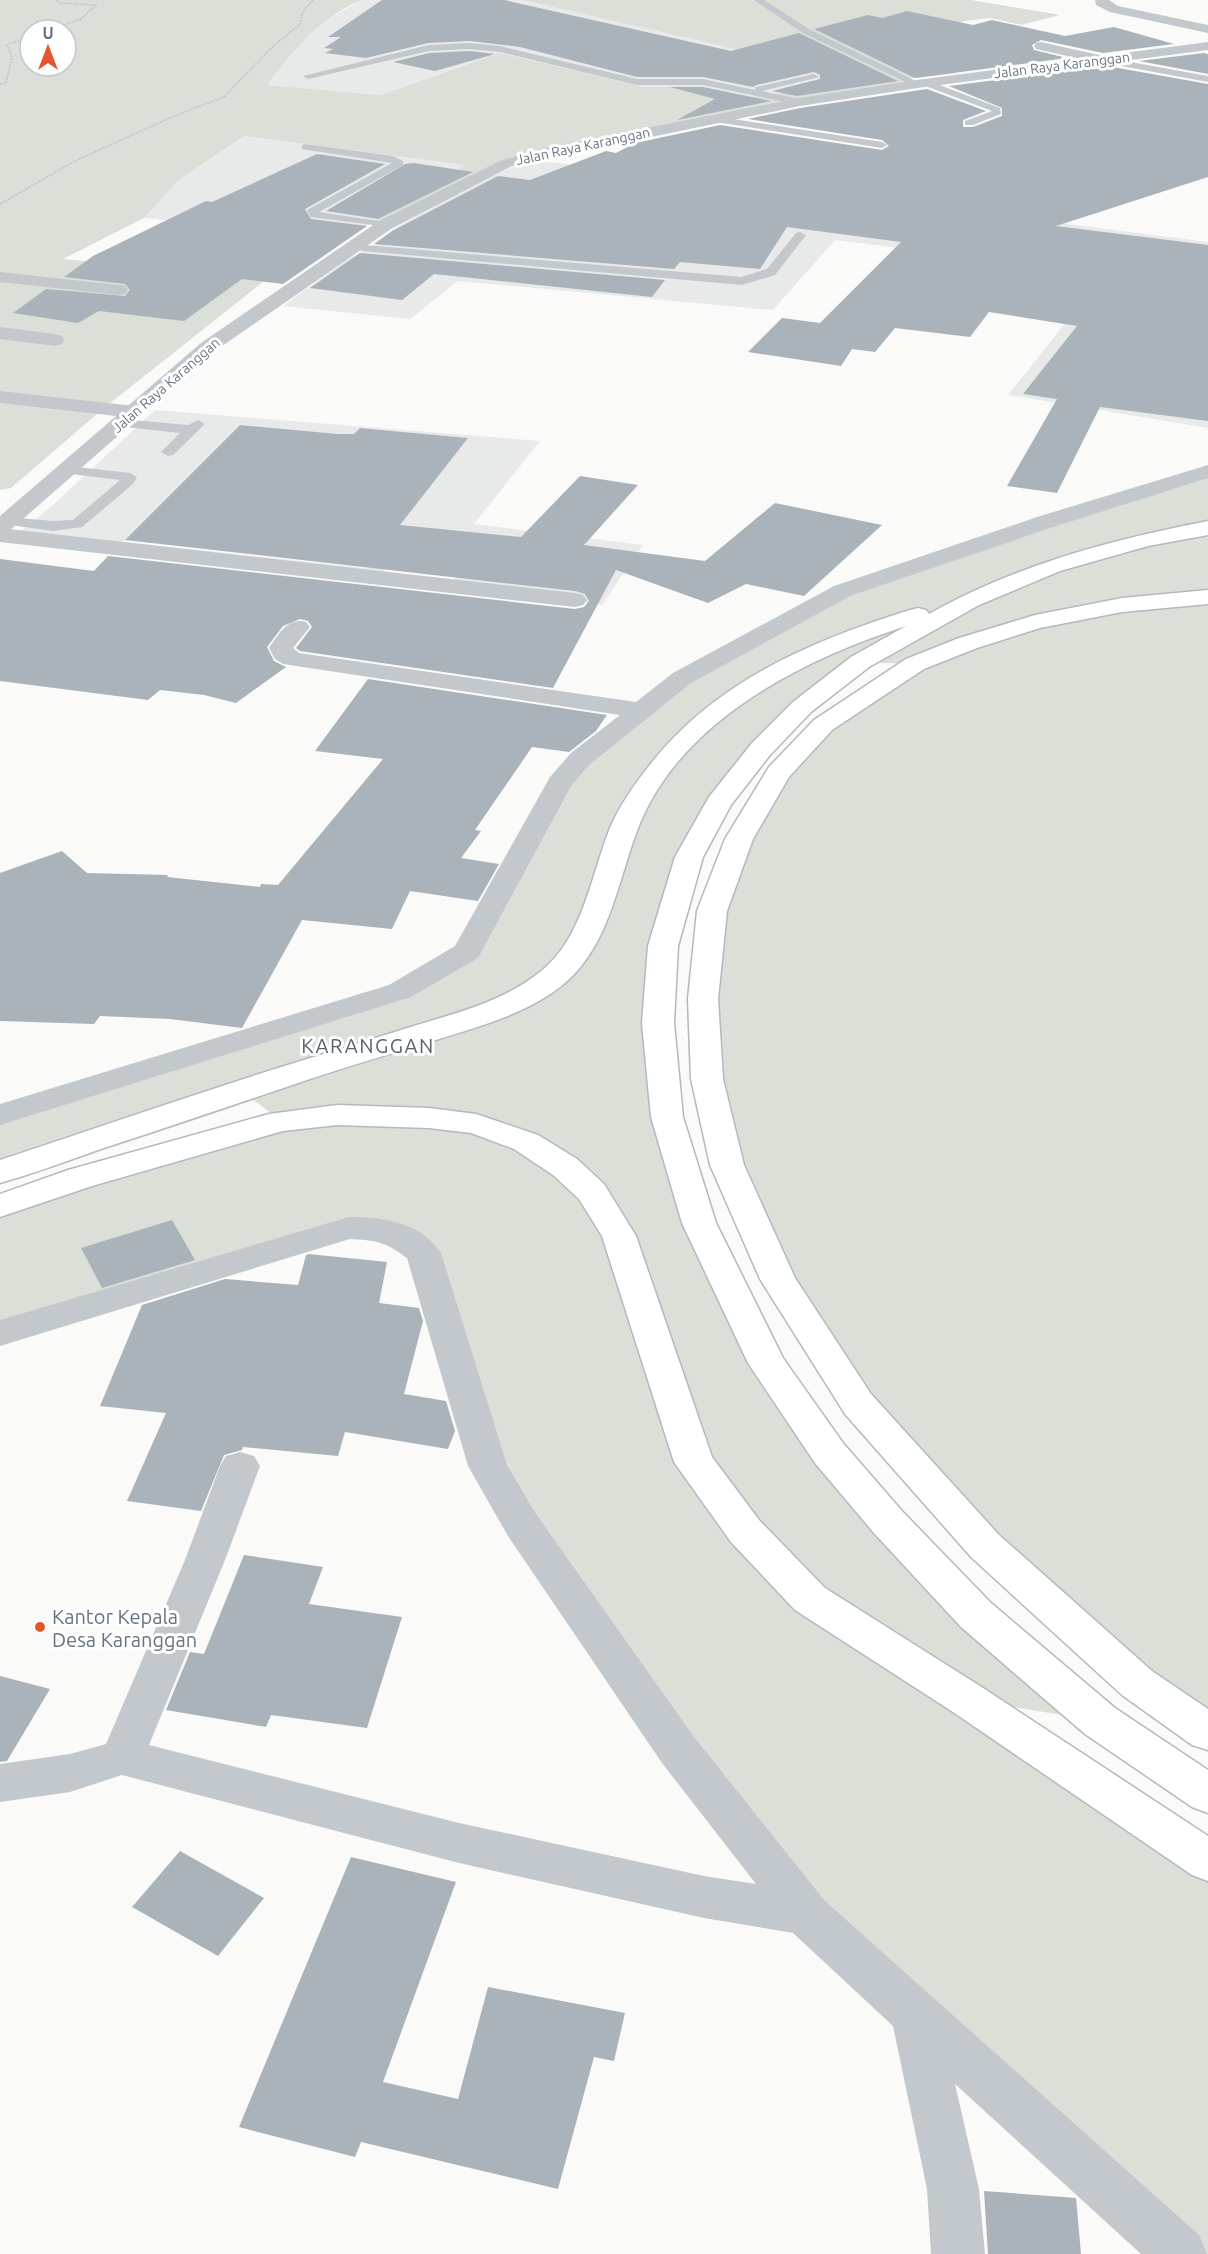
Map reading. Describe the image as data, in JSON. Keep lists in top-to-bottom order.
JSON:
{
  "streets": {
    "street": ["Jalan Raya Karanggan"]
  },
  "districts": ["KARANGGAN"],
  "places": ["Kantor Kepala Desa Karanggan"],
  "north": "top"
}
